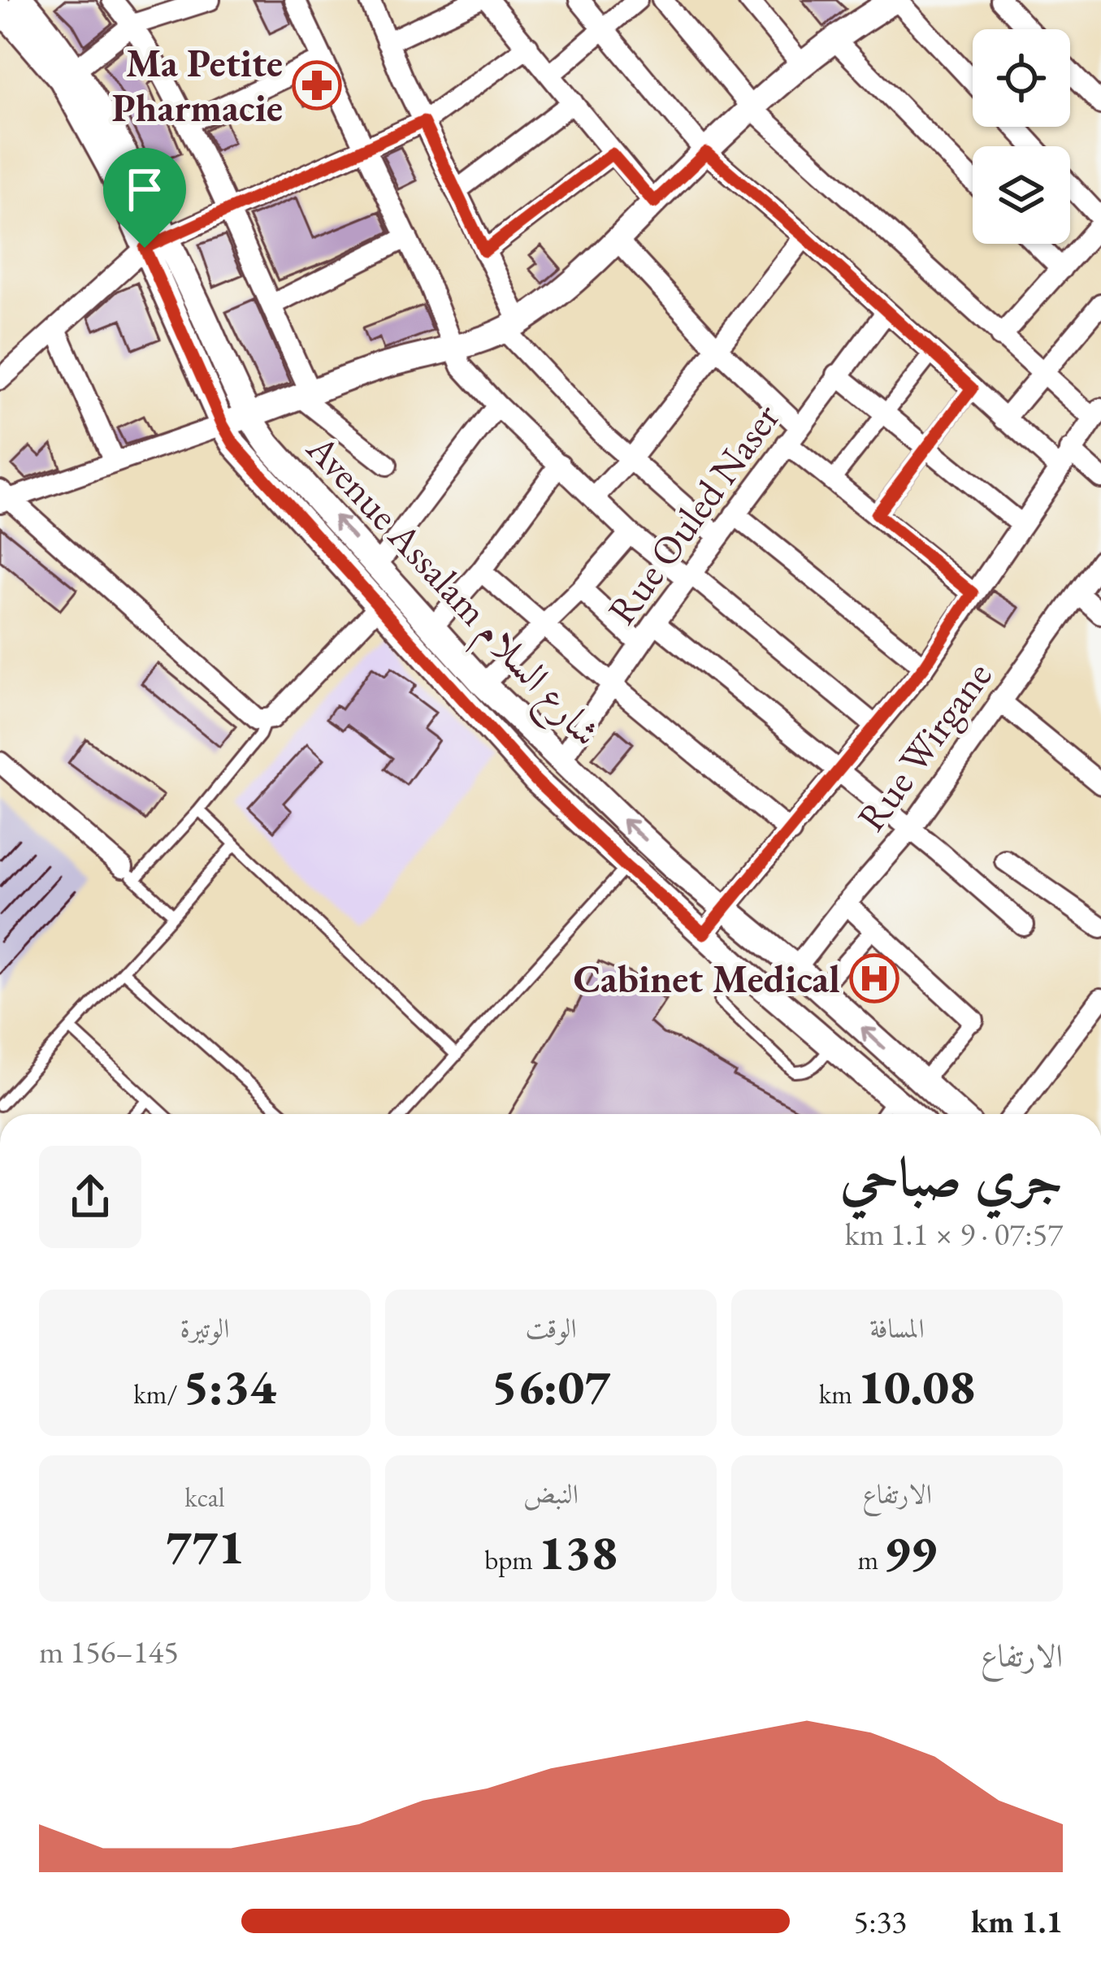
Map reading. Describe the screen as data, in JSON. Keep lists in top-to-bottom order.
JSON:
{
  "streets": {
    "street": ["Rue Ouled Naser", "Avenue Assalam شارع السلام", "Rue Wirgane"]
  },
  "crossings": [
    ["Rue Ouled Naser", "Avenue Assalam شارع السلام"],
    ["Avenue Assalam شارع السلام", "Rue Wirgane"]
  ],
  "places": {
    "pharmacy": ["Ma Petite Pharmacie"],
    "hospital": ["Cabinet Medical"]
  },
  "page": {
    "heading": ["جري صباحي", "07:57 · 9 × 1.1 km"],
    "stats": [
      ["المسافة", "10.08 km"],
      ["الوقت", "56:07"],
      ["الوتيرة", "5:34 /km"],
      ["الارتفاع", "99 m"],
      ["النبض", "138 bpm"],
      ["kcal", "771"]
    ],
    "chart": ["الارتفاع", "145–156 m"],
    "list": [
      {
        "name": "1.1 km",
        "note": "5:33"
      }
    ]
  }
}
